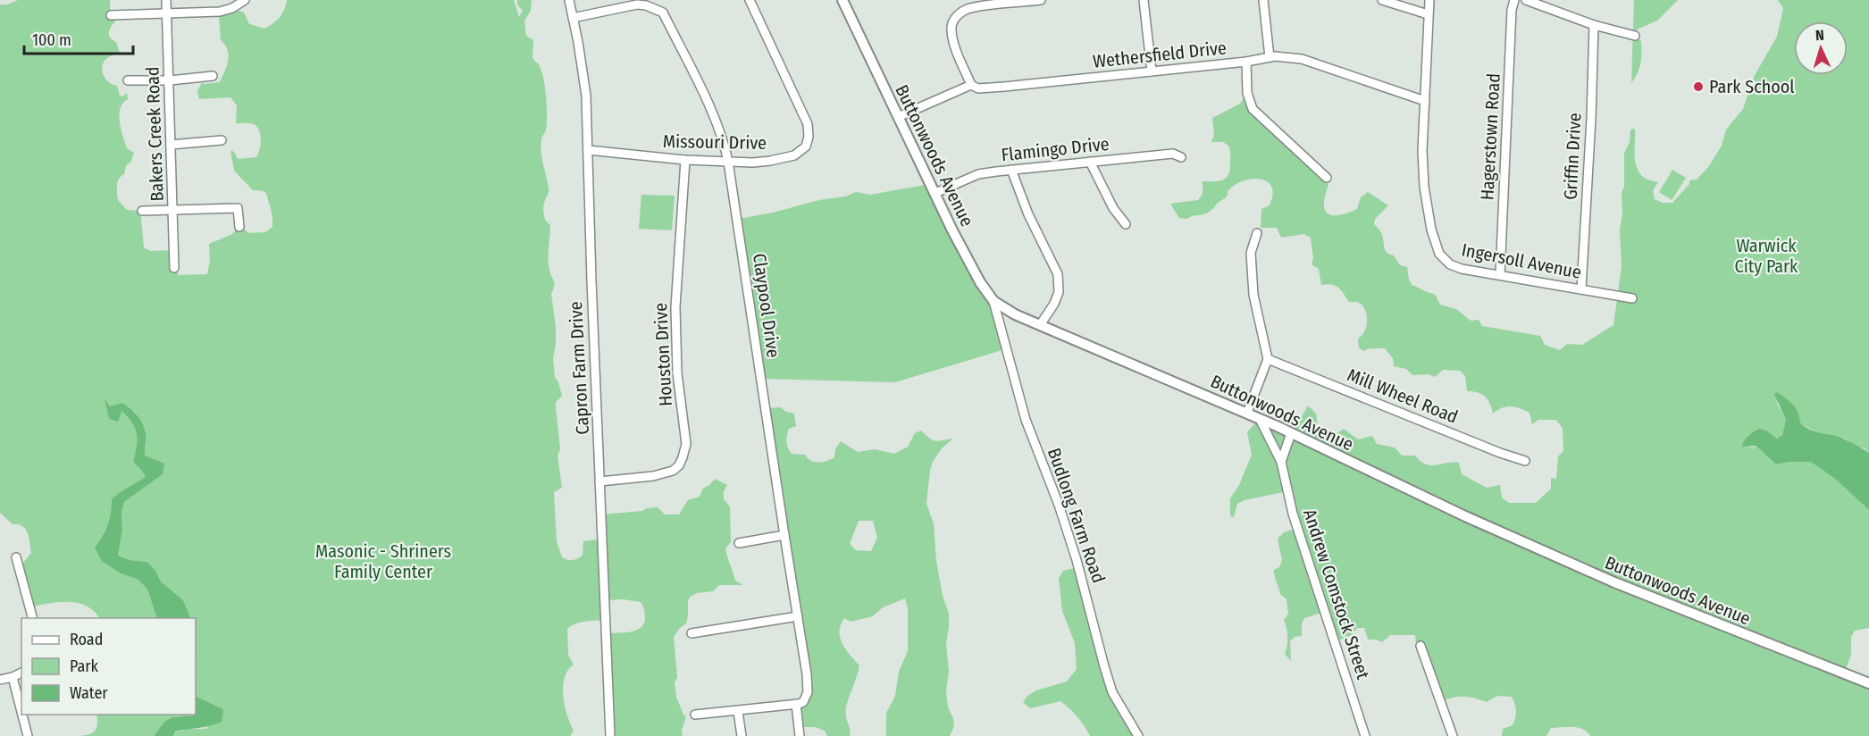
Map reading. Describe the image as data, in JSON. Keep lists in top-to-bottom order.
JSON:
{
  "streets": {
    "street": [
      "Wethersfield Drive",
      "Bakers Creek Road",
      "Hagerstown Road",
      "Missouri Drive",
      "Flamingo Drive",
      "Buttonwoods Avenue",
      "Griffin Drive",
      "Ingersoll Avenue",
      "Claypool Drive",
      "Houston Drive",
      "Capron Farm Drive",
      "Mill Wheel Road",
      "Budlong Farm Road",
      "Andrew Comstock Street"
    ]
  },
  "crossings": [
    ["Wethersfield Drive", "Buttonwoods Avenue"],
    ["Wethersfield Drive", "Ingersoll Avenue"],
    ["Hagerstown Road", "Ingersoll Avenue"],
    ["Missouri Drive", "Claypool Drive"],
    ["Missouri Drive", "Houston Drive"],
    ["Missouri Drive", "Capron Farm Drive"],
    ["Flamingo Drive", "Buttonwoods Avenue"],
    ["Buttonwoods Avenue", "Budlong Farm Road"],
    ["Buttonwoods Avenue", "Andrew Comstock Street"],
    ["Griffin Drive", "Ingersoll Avenue"],
    ["Claypool Drive", "Capron Farm Drive"],
    ["Houston Drive", "Capron Farm Drive"]
  ],
  "parks": ["Warwick City Park", "Masonic - Shriners Family Center"],
  "places": ["Park School"],
  "legend": ["Road", "Park", "Water"],
  "scale_bar": "100 m",
  "north": "top"
}
